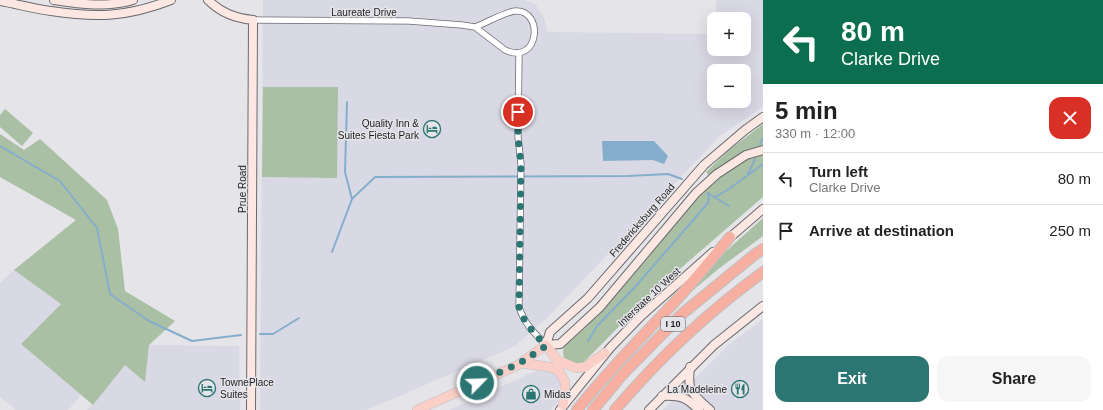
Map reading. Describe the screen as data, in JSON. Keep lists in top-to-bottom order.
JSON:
{
  "streets": {
    "highway": ["I 10"],
    "main road": ["Prue Road", "Fredericksburg Road", "Interstate 10 West"],
    "street": ["Laureate Drive"]
  },
  "crossings": [
    ["Laureate Drive", "Prue Road"]
  ],
  "places": {
    "hotel": ["Quality Inn & Suites Fiesta Park", "TownePlace Suites"],
    "restaurant": ["La Madeleine"],
    "shop": ["Midas"]
  },
  "page": {
    "turn": ["80 m", "Clarke Drive"],
    "map_buttons": ["+", "−"],
    "heading": ["5 min", "330 m · 12:00"],
    "list": [
      {
        "name": "Turn left",
        "note": "Clarke Drive",
        "value": "80 m"
      },
      {
        "name": "Arrive at destination",
        "value": "250 m"
      }
    ],
    "buttons": ["Exit", "Share"]
  }
}
